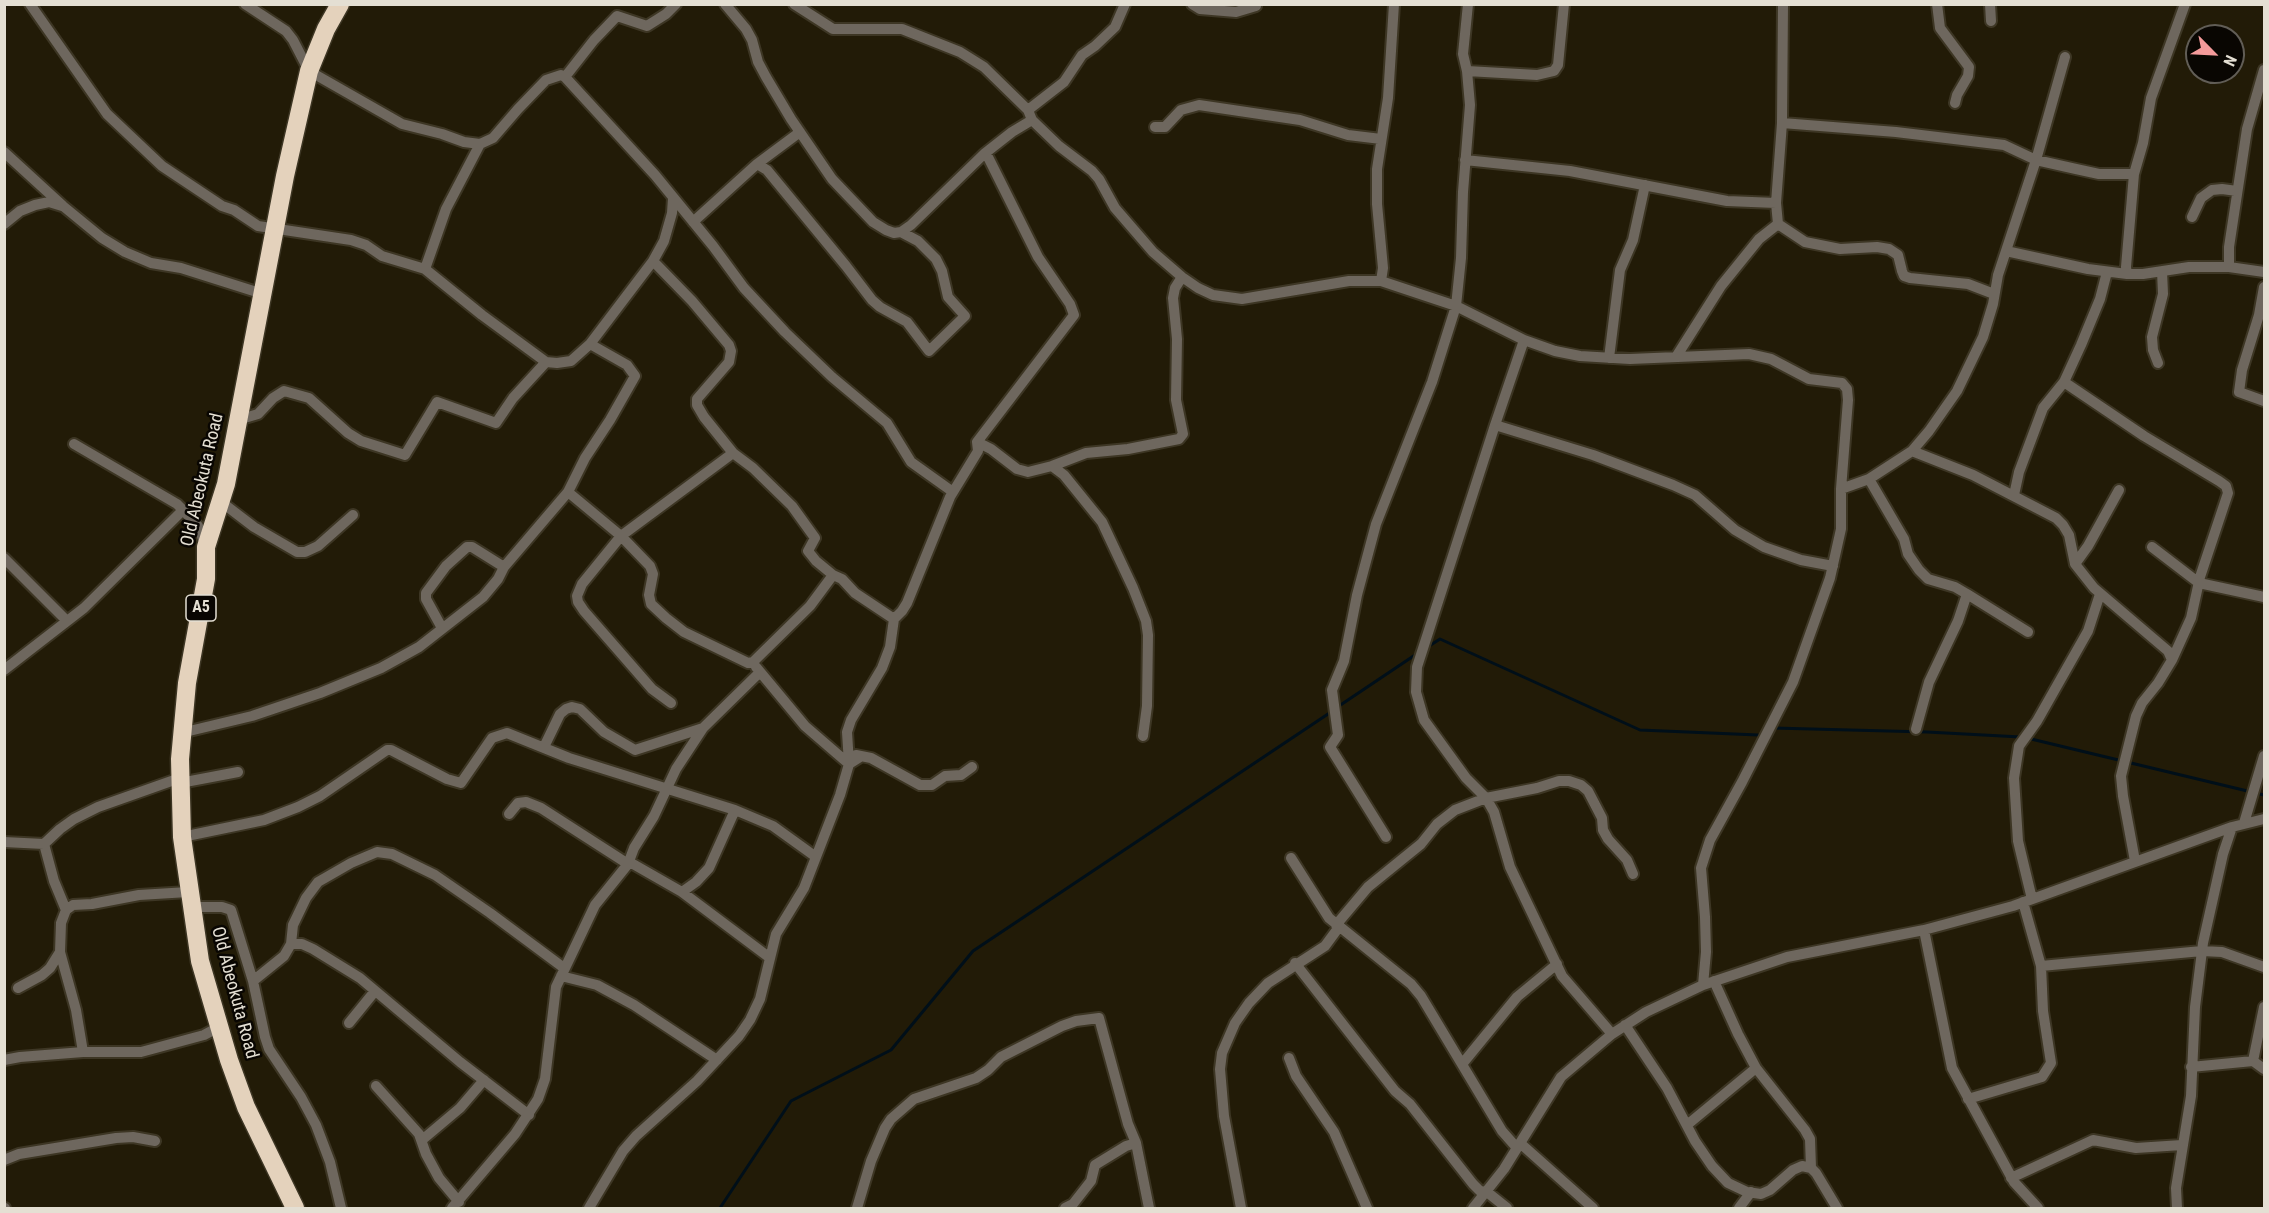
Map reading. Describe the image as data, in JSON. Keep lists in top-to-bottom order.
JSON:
{
  "streets": {
    "highway": ["Old Abeokuta Road", "A5"]
  },
  "north": "bottom right"
}
